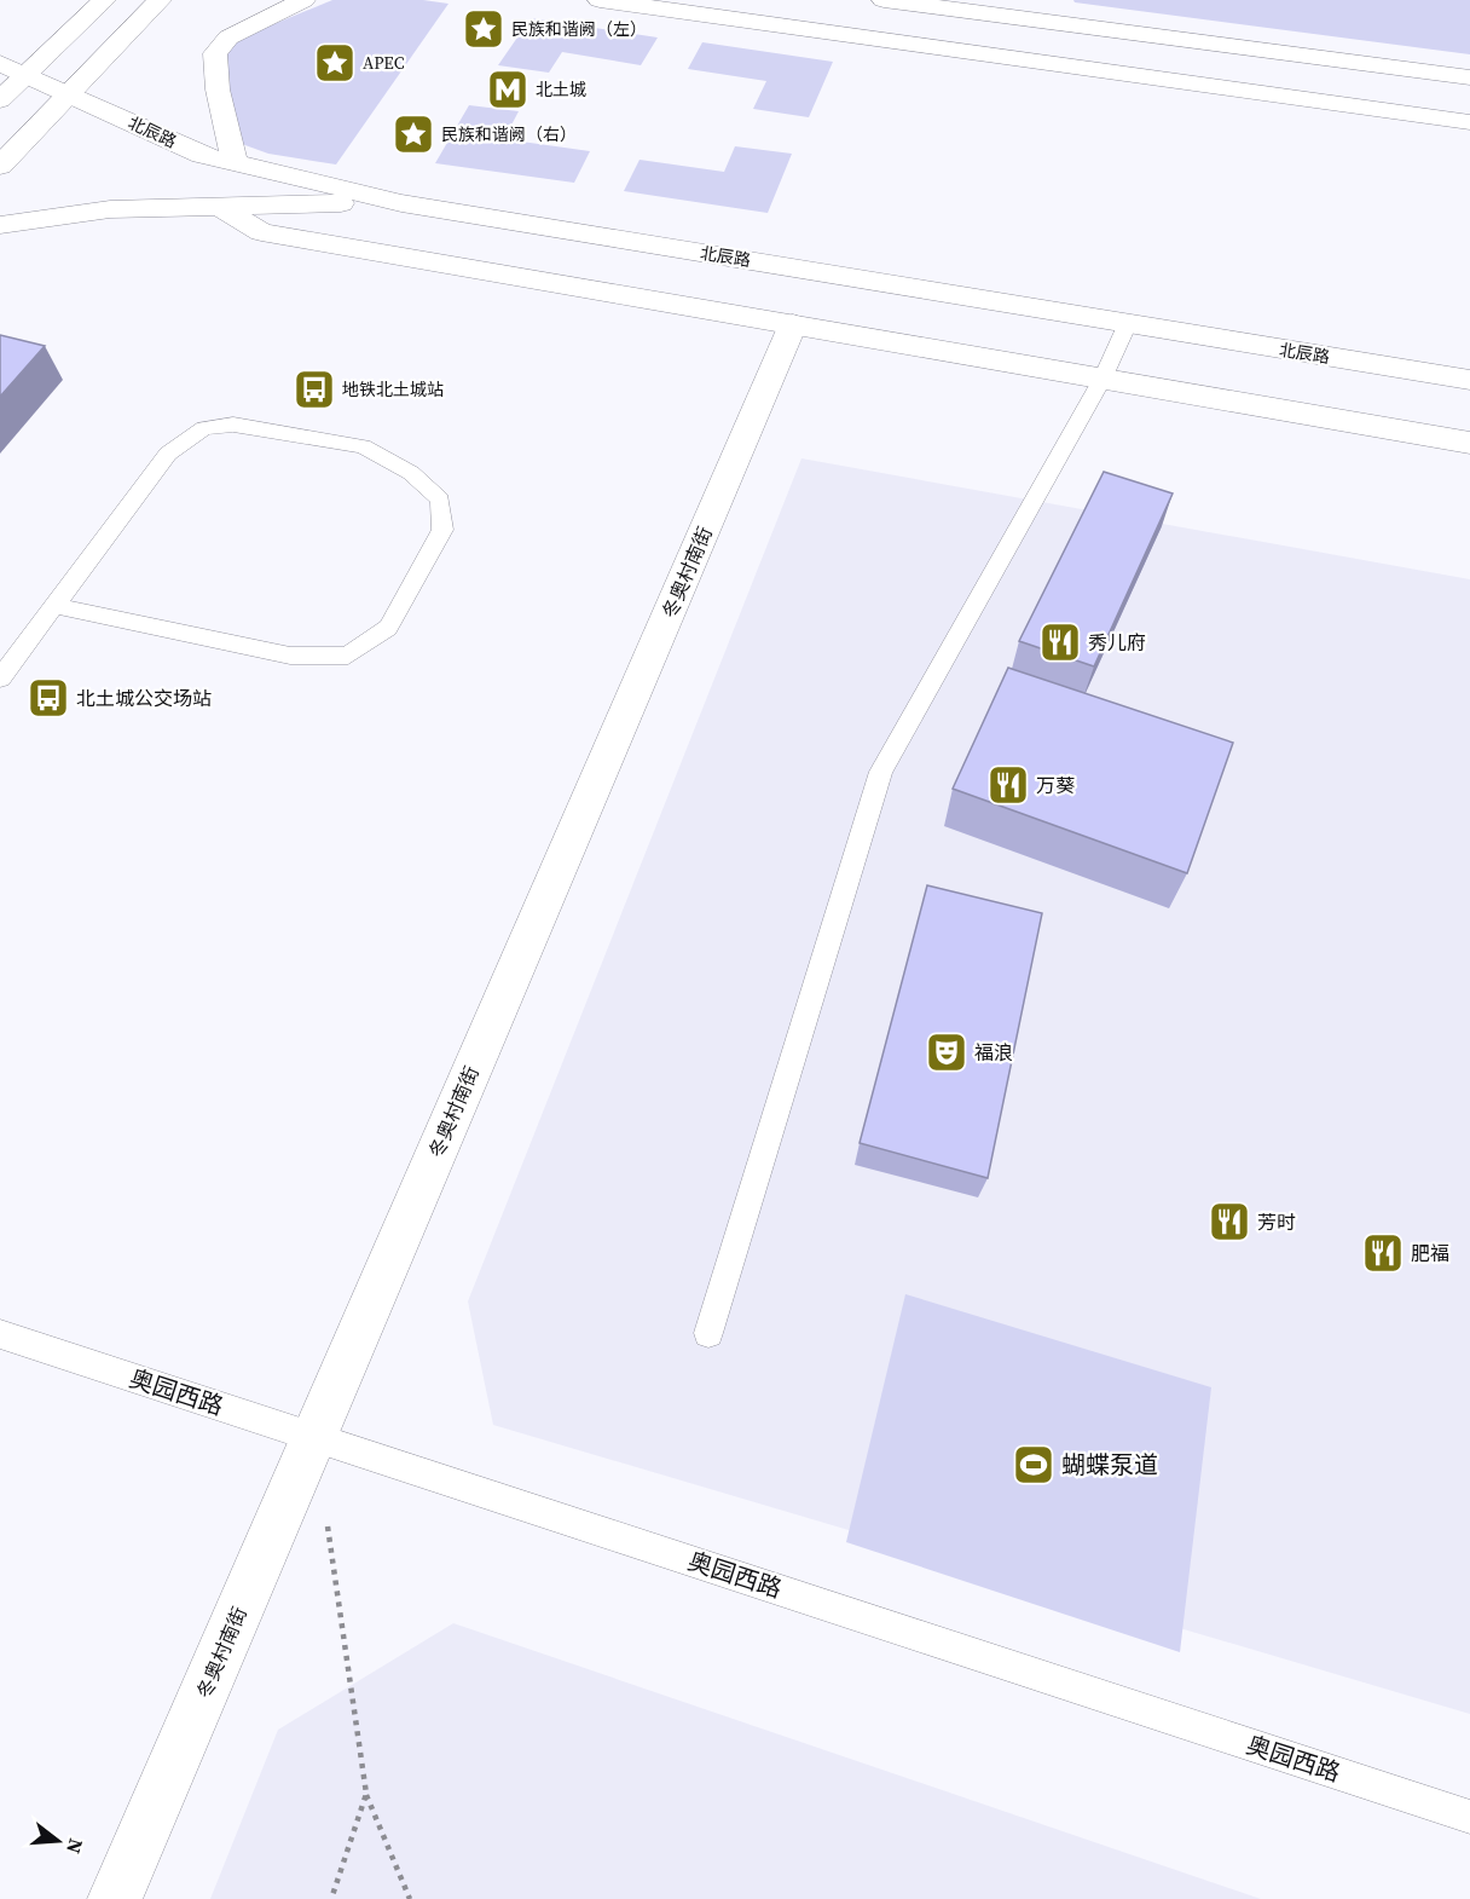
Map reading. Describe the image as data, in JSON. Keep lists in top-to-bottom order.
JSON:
{
  "streets": {
    "main road": ["北辰路", "冬奥村南街"],
    "lane": ["奥园西路"]
  },
  "crossings": [
    ["冬奥村南街", "奥园西路"]
  ],
  "places": {
    "place": ["民族和谐阙（左）", "APEC", "民族和谐阙（右）"],
    "metro station": ["北土城"],
    "bus stop": ["地铁北土城站", "北土城公交场站"],
    "restaurant": [
      "秀儿府",
      "万葵",
      "芳时",
      "肥福"
    ],
    "theatre": ["福浪"],
    "sports": ["蝴蝶泵道"]
  },
  "north": "right"
}
